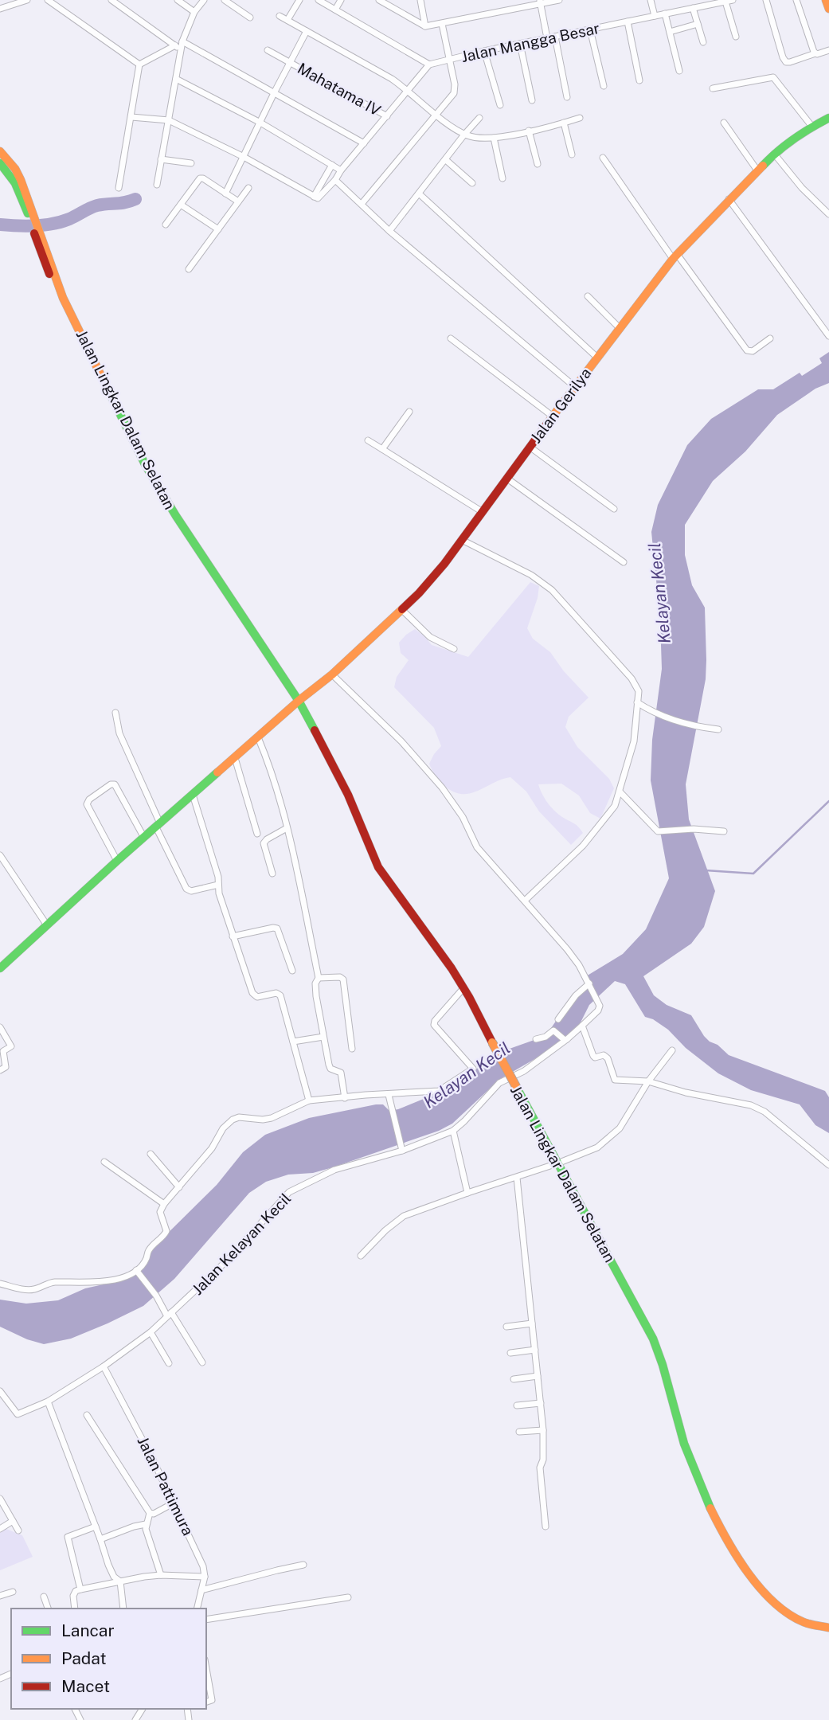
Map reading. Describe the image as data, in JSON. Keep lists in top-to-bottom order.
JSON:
{
  "streets": {
    "main road": ["Jalan Gerilya", "Jalan Lingkar Dalam Selatan"],
    "street": [
      "Jalan Mangga Besar",
      "Mahatama IV",
      "Jalan Kelayan Kecil",
      "Jalan Pattimura"
    ]
  },
  "crossings": [
    ["Jalan Gerilya", "Jalan Lingkar Dalam Selatan"],
    ["Jalan Kelayan Kecil", "Jalan Pattimura"]
  ],
  "water": ["Kelayan Kecil"],
  "legend": ["Lancar", "Padat", "Macet"]
}
